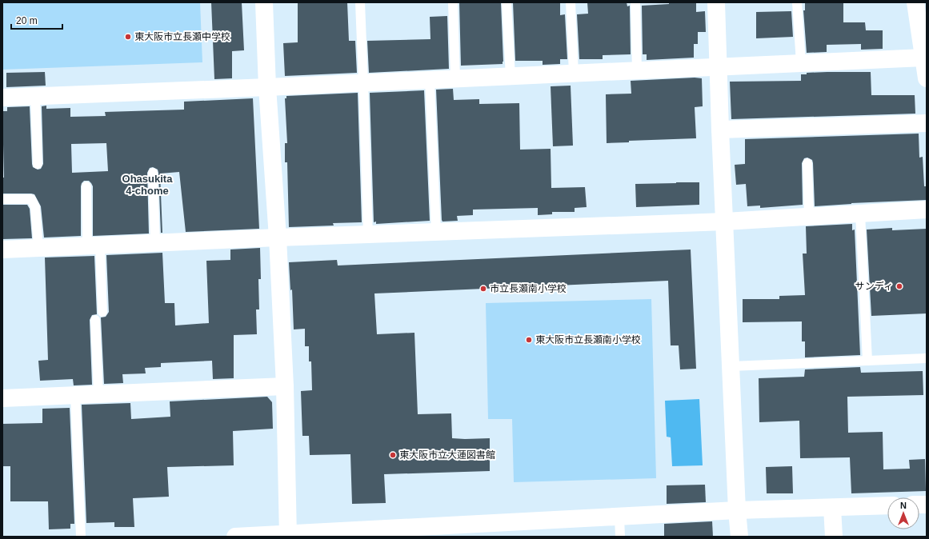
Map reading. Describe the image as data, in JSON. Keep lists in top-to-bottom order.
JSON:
{
  "districts": ["Ohasukita 4-chome"],
  "places": [
    "東大阪市立長瀬中学校",
    "サンディ",
    "市立長瀬南小学校",
    "東大阪市立長瀬南小学校",
    "東大阪市立大蓮図書館"
  ],
  "scale_bar": "20 m",
  "north": "top"
}
